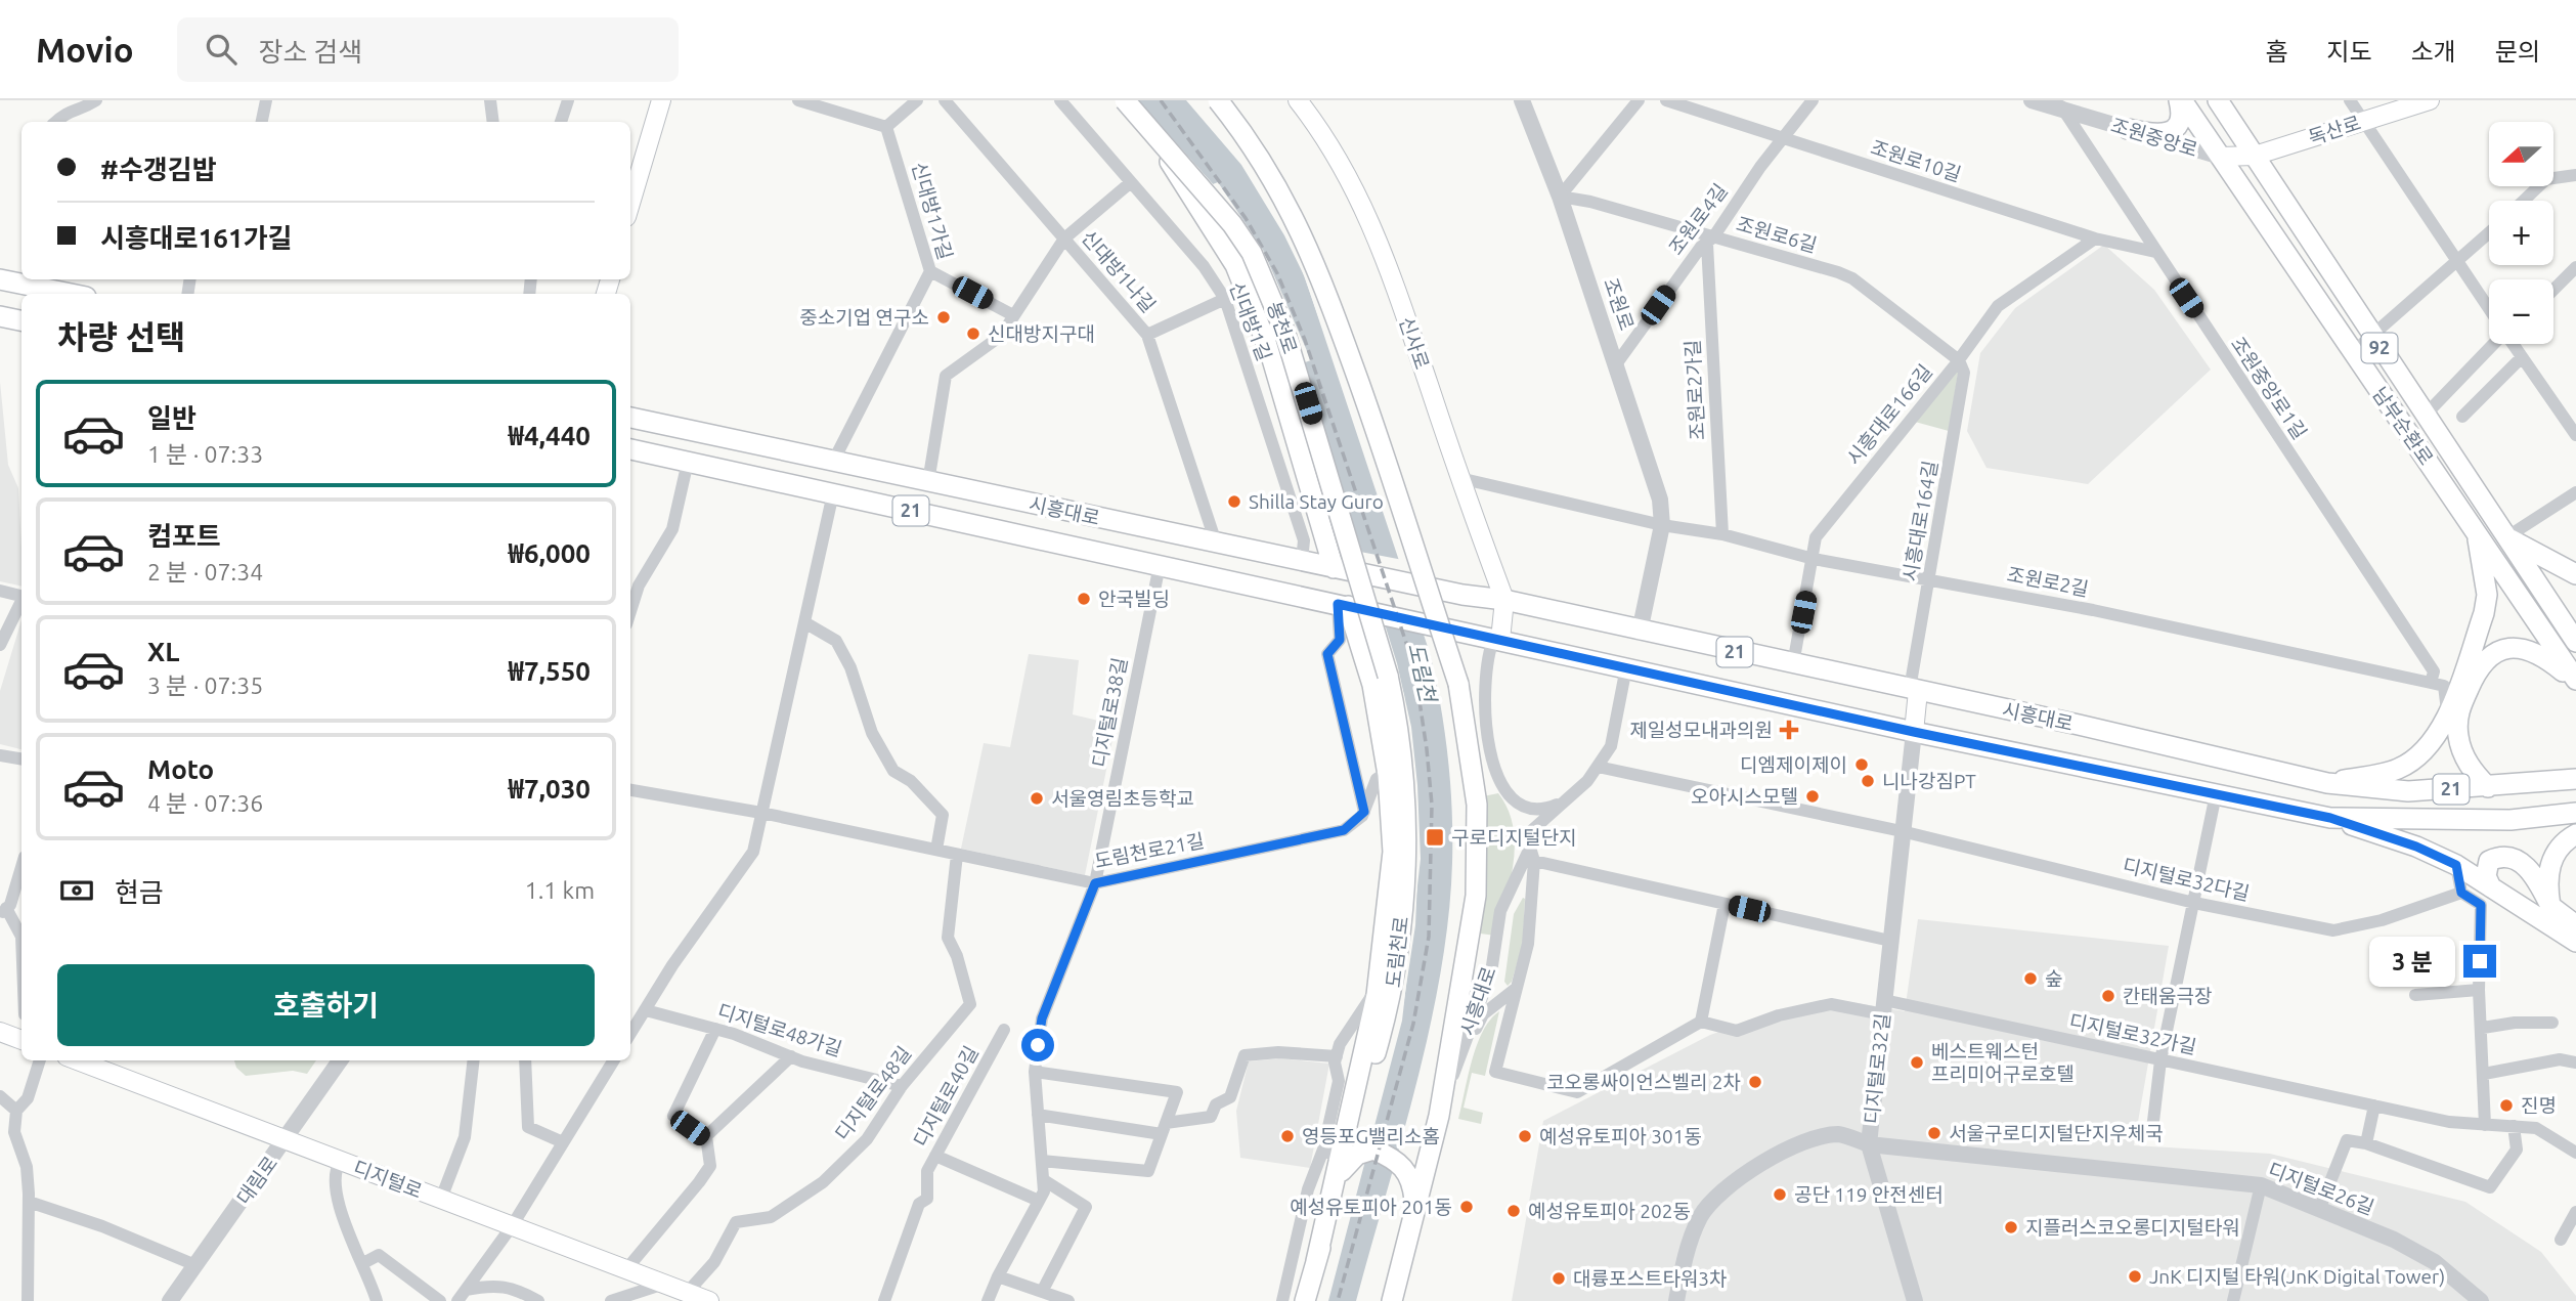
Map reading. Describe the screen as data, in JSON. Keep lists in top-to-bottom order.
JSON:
{
  "streets": {
    "main road": [
      "독산로",
      "봉천로",
      "신사로",
      "92",
      "남부순환로",
      "21",
      "시흥대로",
      "도림천로",
      "디지털로32길",
      "디지털로"
    ],
    "street": [
      "조원중앙로",
      "조원로10길",
      "신대방1가길",
      "조원로4길",
      "조원로6길",
      "신대방1나길",
      "조원로",
      "신대방1길",
      "조원중앙로1길",
      "조원로2가길",
      "시흥대로166길",
      "시흥대로164길",
      "조원로2길",
      "디지털로38길",
      "도림천로21길",
      "디지털로32다길",
      "디지털로48가길",
      "디지털로32가길",
      "디지털로48길",
      "디지털로40길",
      "대림로",
      "디지털로26길"
    ]
  },
  "crossings": [
    ["독산로", "조원중앙로"],
    ["독산로", "남부순환로"],
    ["조원중앙로", "조원중앙로1길"],
    ["조원중앙로", "남부순환로"],
    ["조원로10길", "조원로4길"],
    ["조원로10길", "조원중앙로1길"],
    ["조원로10길", "시흥대로166길"],
    ["신대방1가길", "시흥대로"],
    ["조원로4길", "조원로6길"],
    ["조원로4길", "조원로"],
    ["조원로4길", "조원로2가길"],
    ["조원로6길", "조원로"],
    ["조원로6길", "조원로2가길"],
    ["조원로6길", "시흥대로166길"],
    ["조원로6길", "시흥대로164길"],
    ["신대방1나길", "시흥대로"],
    ["조원로", "시흥대로"],
    ["조원로", "조원로2길"],
    ["신대방1길", "시흥대로"],
    ["봉천로", "시흥대로"],
    ["봉천로", "도림천로"],
    ["신사로", "시흥대로"],
    ["조원중앙로1길", "조원로2길"],
    ["조원로2가길", "조원로2길"],
    ["시흥대로166길", "시흥대로"],
    ["시흥대로166길", "시흥대로164길"],
    ["시흥대로166길", "조원로2길"],
    ["시흥대로", "시흥대로164길"],
    ["시흥대로", "디지털로38길"],
    ["시흥대로", "도림천로"],
    ["시흥대로", "디지털로32길"],
    ["시흥대로164길", "조원로2길"],
    ["시흥대로164길", "디지털로32길"],
    ["디지털로38길", "도림천로21길"],
    ["도림천로21길", "디지털로48길"],
    ["디지털로32다길", "디지털로32길"],
    ["디지털로48가길", "디지털로48길"],
    ["디지털로32가길", "디지털로32길"],
    ["디지털로32길", "디지털로26길"],
    ["디지털로48길", "디지털로"],
    ["디지털로", "대림로"]
  ],
  "water": ["도림천"],
  "places": {
    "other": [
      "중소기업 연구소",
      "신대방지구대",
      "Shilla Stay Guro",
      "안국빌딩",
      "디엠제이제이",
      "니나강짐PT",
      "오아시스모텔",
      "서울영림초등학교",
      "숲",
      "칸태움극장",
      "베스트웨스턴 프리미어구로호텔",
      "코오롱싸이언스벨리 2차",
      "진명",
      "서울구로디지털단지우체국",
      "영등포G밸리소홈",
      "예성유토피아 301동",
      "공단 119 안전센터",
      "예성유토피아 201동",
      "예성유토피아 202동",
      "지플러스코오롱디지털타워",
      "JnK 디지털 타워(JnK Digital Tower)",
      "대륭포스트타워3차"
    ],
    "health": ["제일성모내과의원"],
    "transit": ["구로디지털단지"]
  },
  "north": "left",
  "page": {
    "header": "Movio",
    "search": "장소 검색",
    "nav": [
      "홈",
      "지도",
      "소개",
      "문의"
    ],
    "map_buttons": ["+", "−"],
    "banner": ["#수갱김밥", "시흥대로161가길"],
    "heading": "차량 선택",
    "list": [
      {
        "name": "일반",
        "note": "1 분 · 07:33",
        "value": "₩4,440"
      },
      {
        "name": "컴포트",
        "note": "2 분 · 07:34",
        "value": "₩6,000"
      },
      {
        "name": "XL",
        "note": "3 분 · 07:35",
        "value": "₩7,550"
      },
      {
        "name": "Moto",
        "note": "4 분 · 07:36",
        "value": "₩7,030"
      }
    ],
    "pay": ["현금", "1.1 km"],
    "bubble": "3 분",
    "buttons": "호출하기"
  }
}
